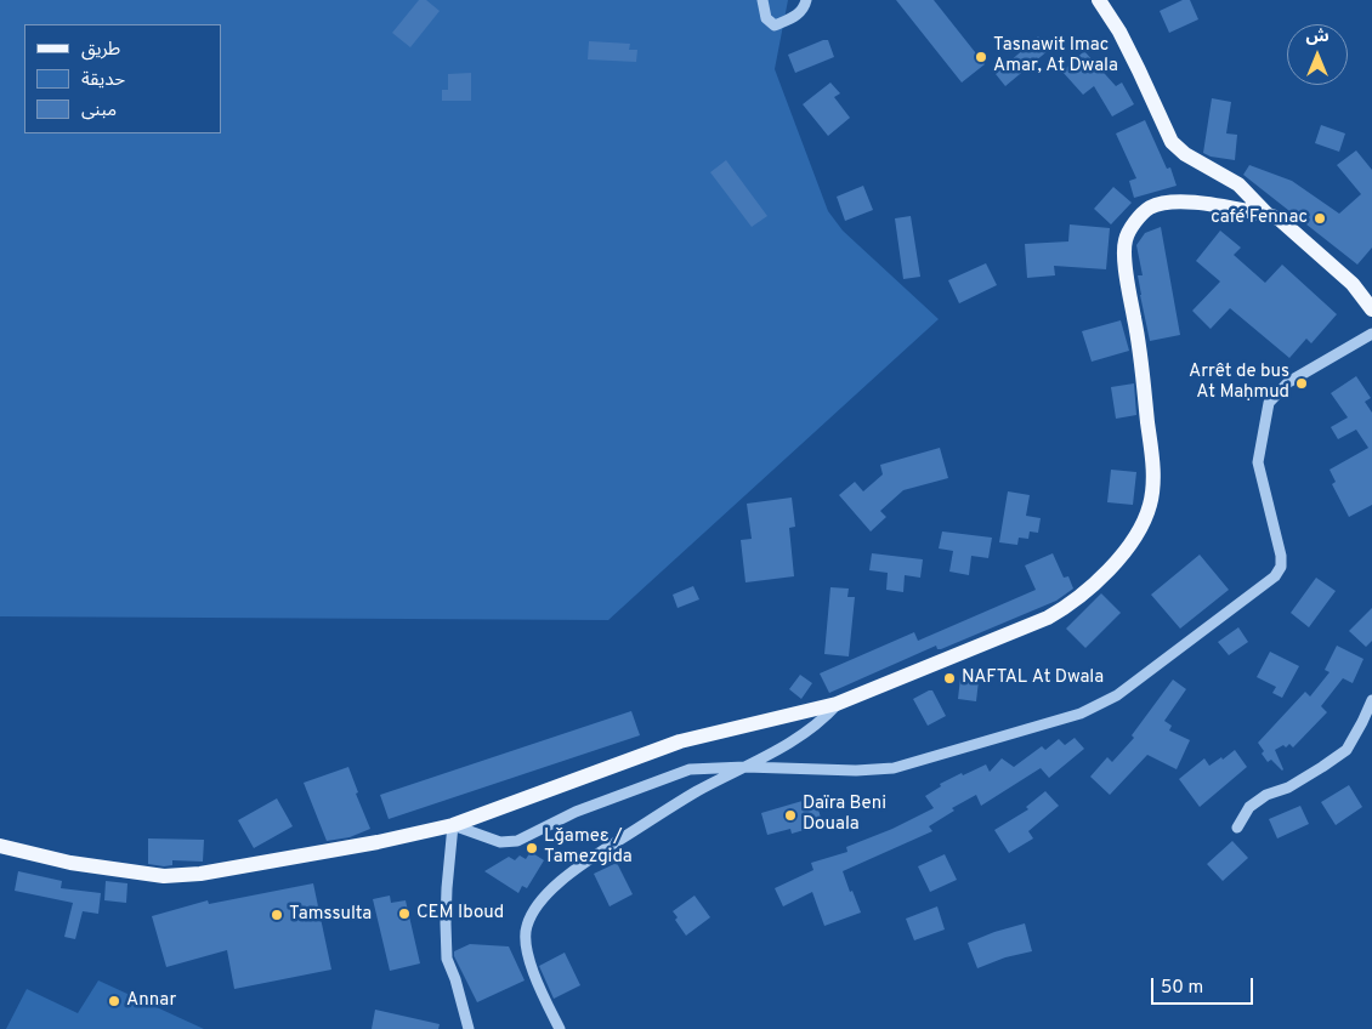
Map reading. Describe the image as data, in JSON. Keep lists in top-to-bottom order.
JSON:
{
  "places": [
    "Tasnawit Imac Amar, At Dwala",
    "café Fennac",
    "Arrêt de bus At Maḥmud",
    "NAFTAL At Dwala",
    "Daïra Beni Douala",
    "Lǧameɛ / Tamezgida",
    "CEM Iboud",
    "Tamssulta",
    "Annar"
  ],
  "legend": ["طريق", "حديقة", "مبنى"],
  "scale_bar": "50 m",
  "north": "top"
}
